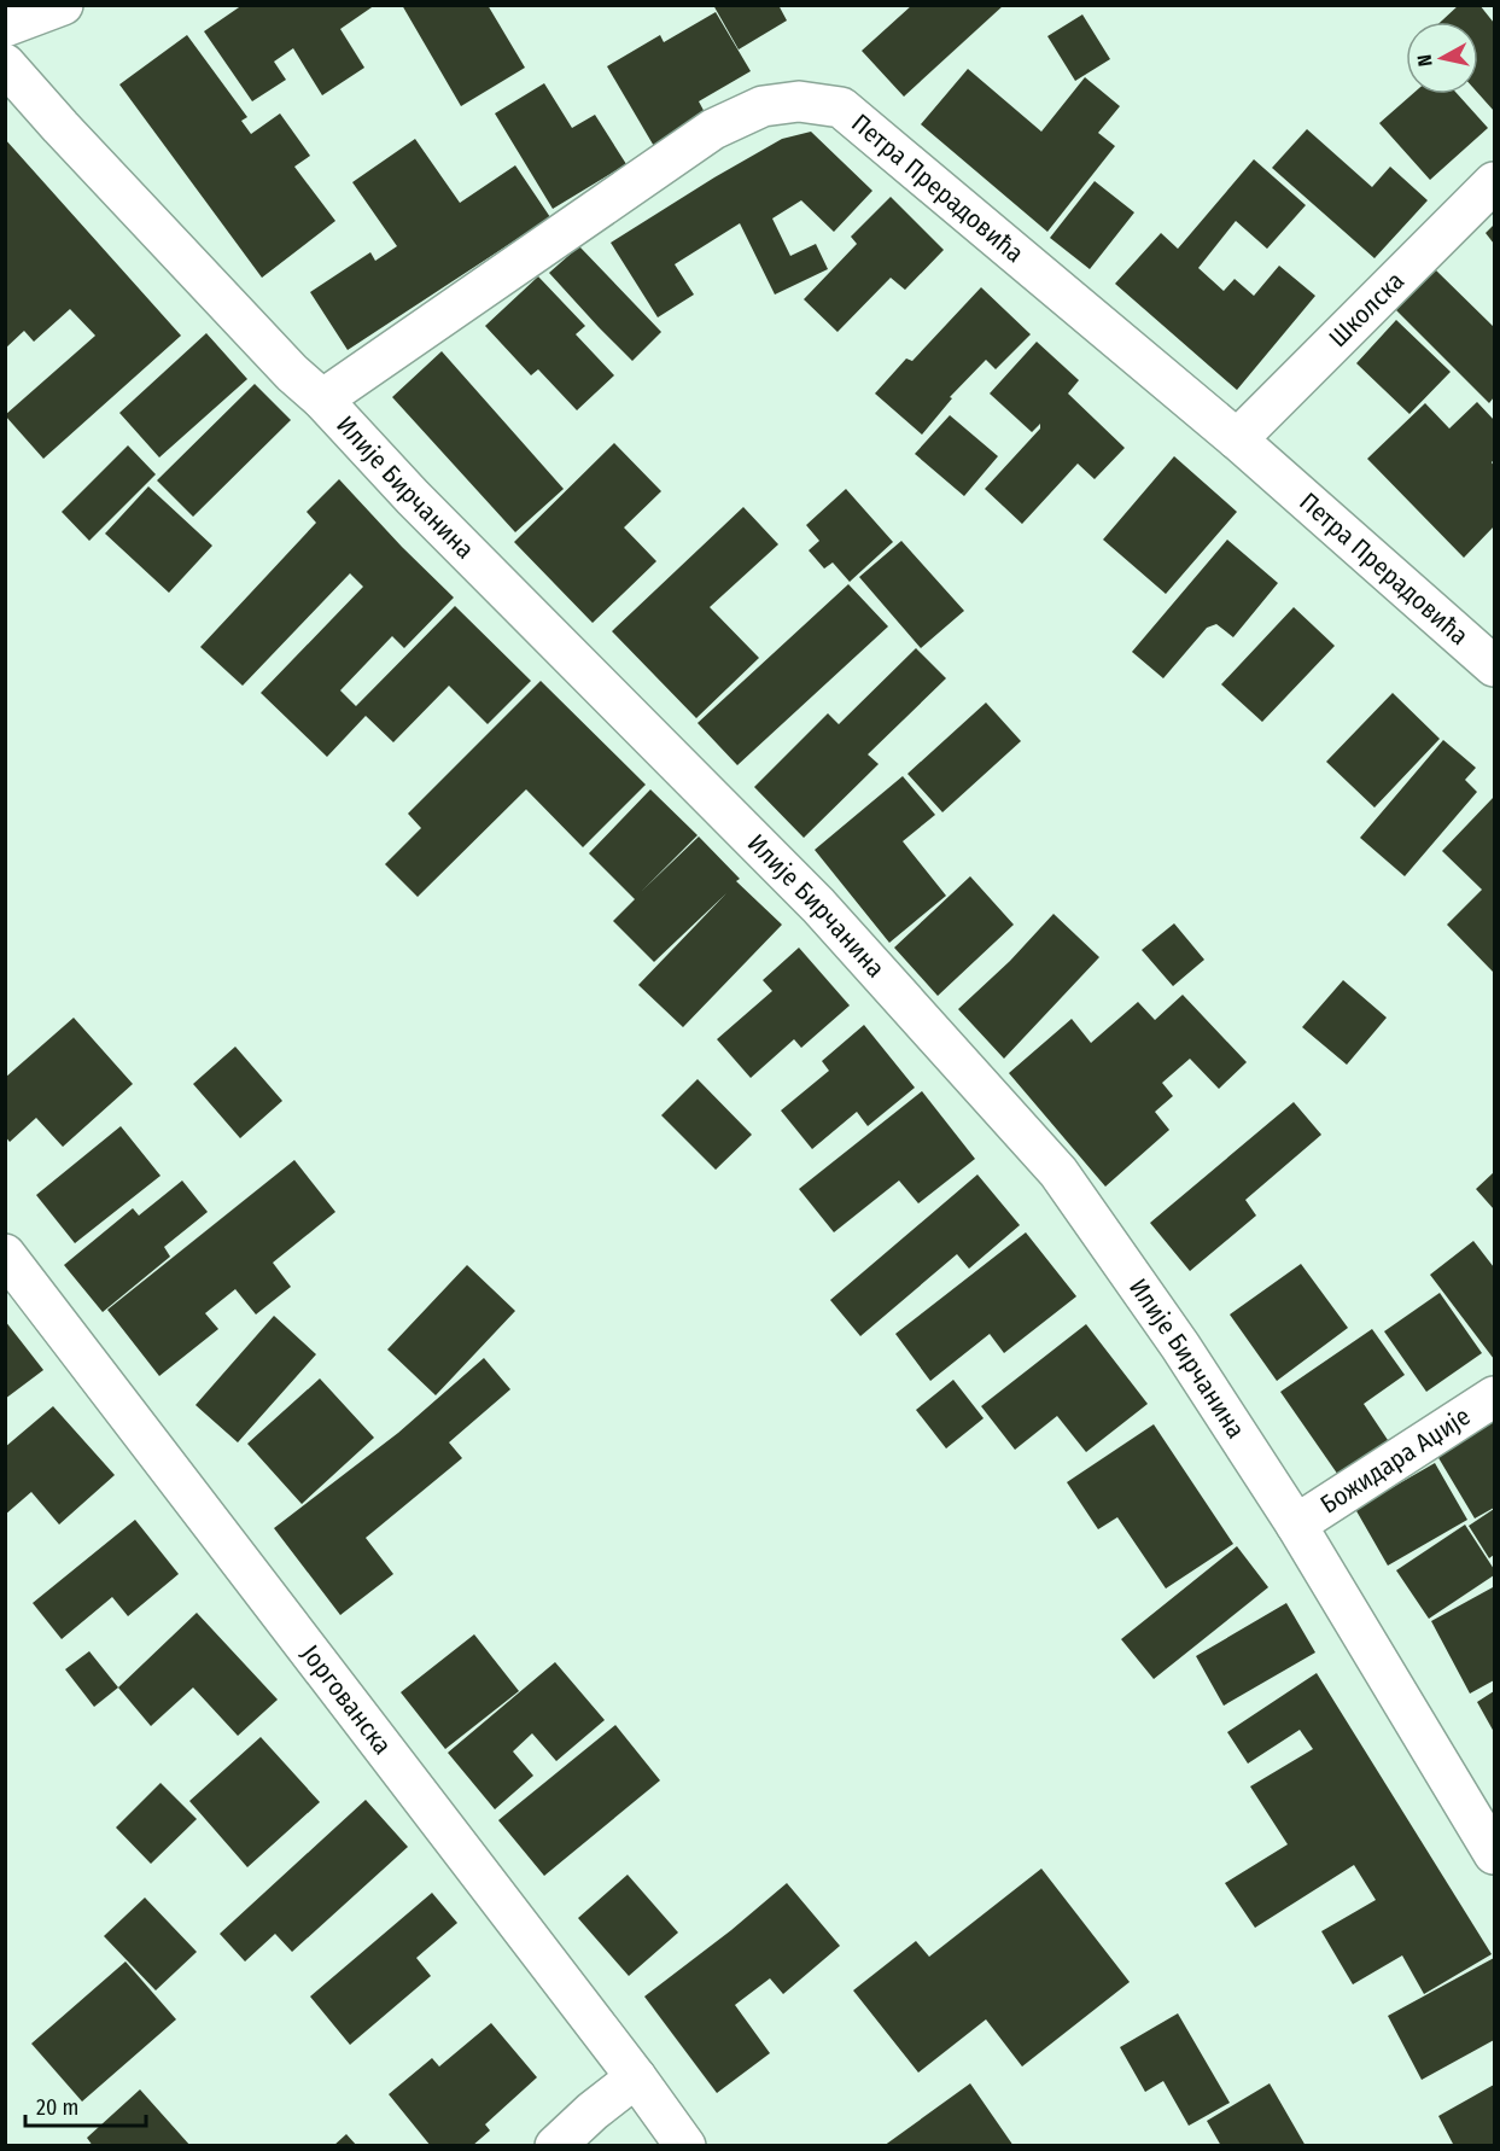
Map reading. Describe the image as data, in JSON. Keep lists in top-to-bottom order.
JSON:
{
  "streets": {
    "street": [
      "Петра Прерадовића",
      "Школска",
      "Илије Бирчанина",
      "Божидара Аџије",
      "Јоргованска"
    ]
  },
  "crossings": [
    ["Петра Прерадовића", "Школска"],
    ["Петра Прерадовића", "Илије Бирчанина"],
    ["Илије Бирчанина", "Божидара Аџије"]
  ],
  "scale_bar": "20 m",
  "north": "left"
}
